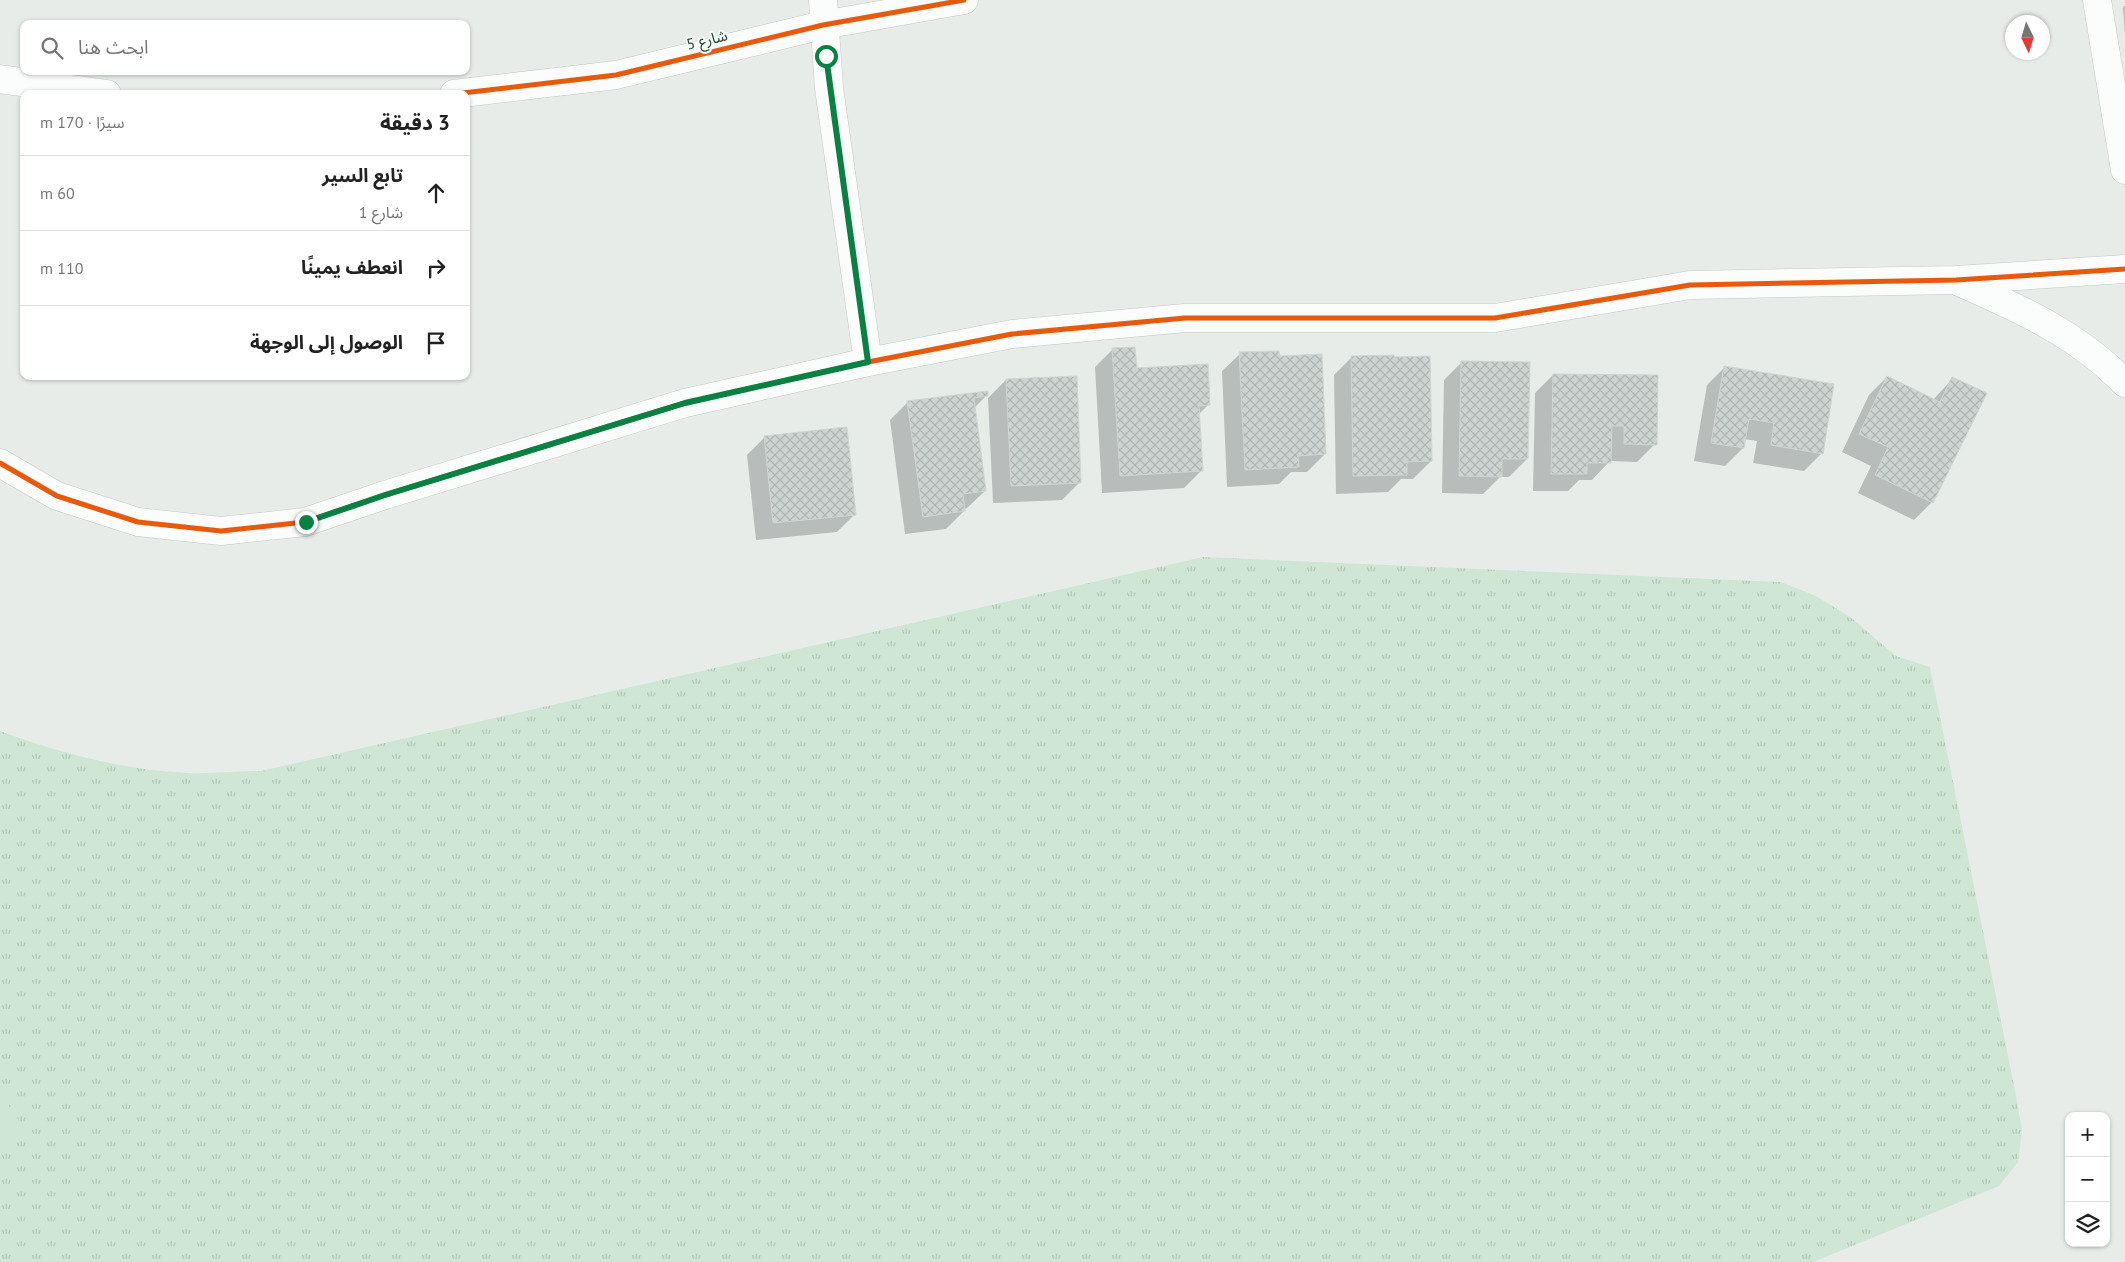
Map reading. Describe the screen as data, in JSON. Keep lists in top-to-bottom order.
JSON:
{
  "streets": {
    "street": ["شارع 5"]
  },
  "north": "bottom",
  "page": {
    "search": "ابحث هنا",
    "heading": ["3 دقيقة", "سيرًا · 170 m"],
    "list": [
      ["تابع السير", "شارع 1", "60 m"],
      ["انعطف يمينًا", "110 m"],
      "الوصول إلى الوجهة"
    ],
    "map_buttons": ["+", "−"]
  }
}
